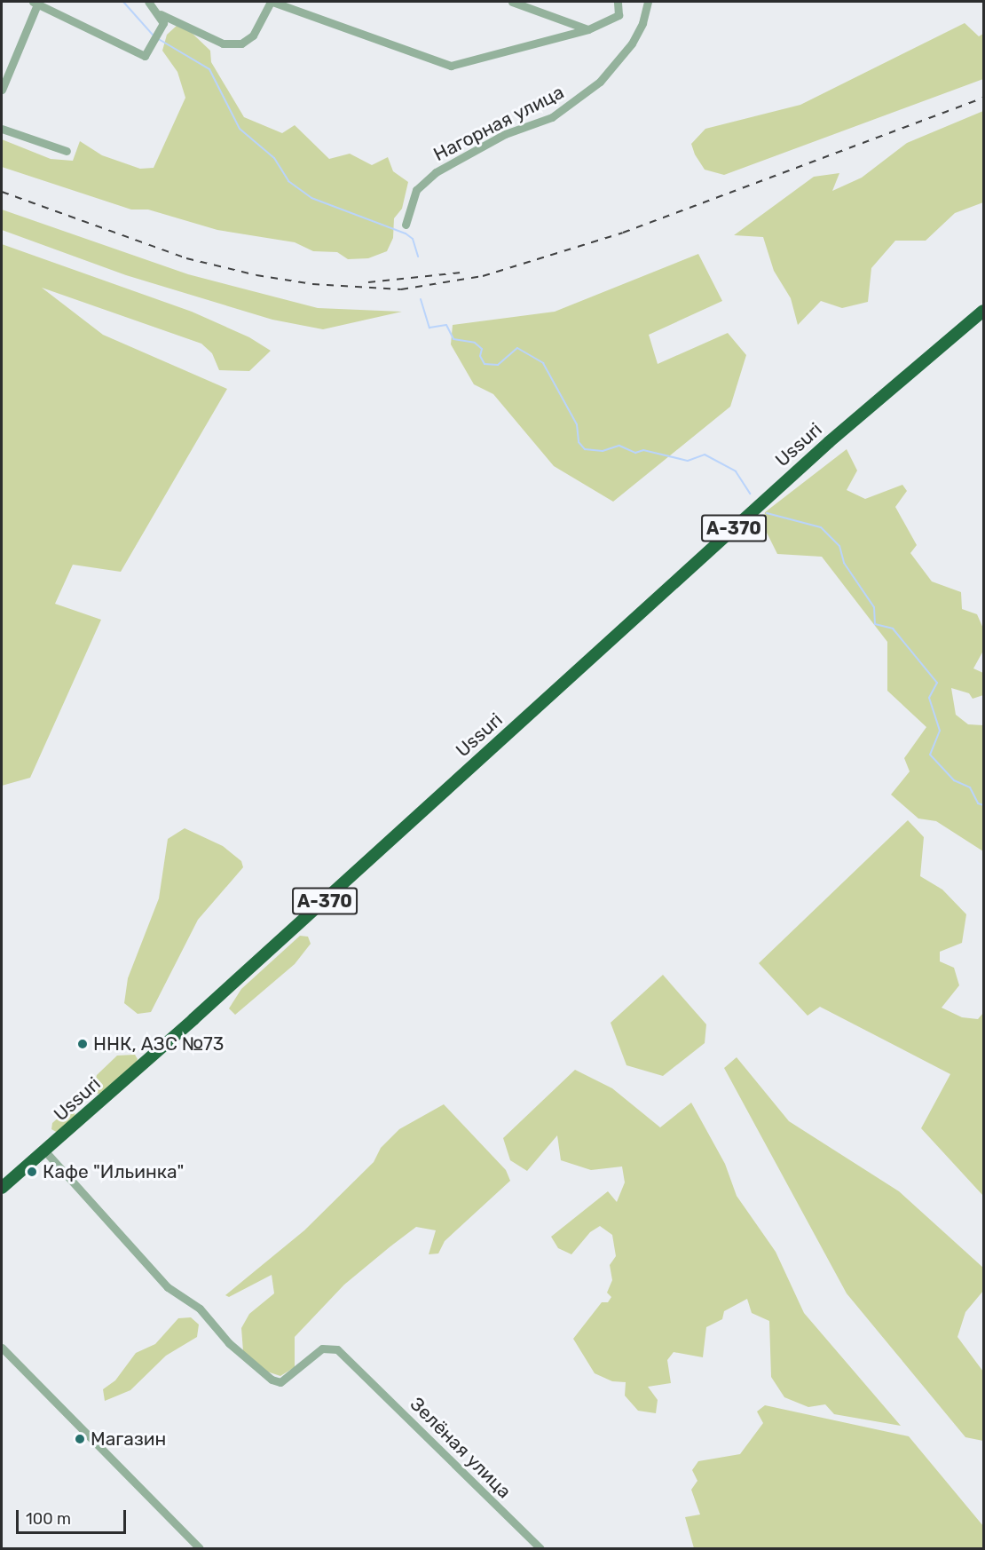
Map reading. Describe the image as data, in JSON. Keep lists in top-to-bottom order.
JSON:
{
  "streets": {
    "highway": ["Ussuri", "А-370"],
    "street": ["Нагорная улица", "Зелёная улица"]
  },
  "crossings": [
    ["Ussuri", "Зелёная улица"]
  ],
  "places": ["ННК, АЗС №73", "Кафе \"Ильинка\"", "Магазин"],
  "scale_bar": "100 m"
}
